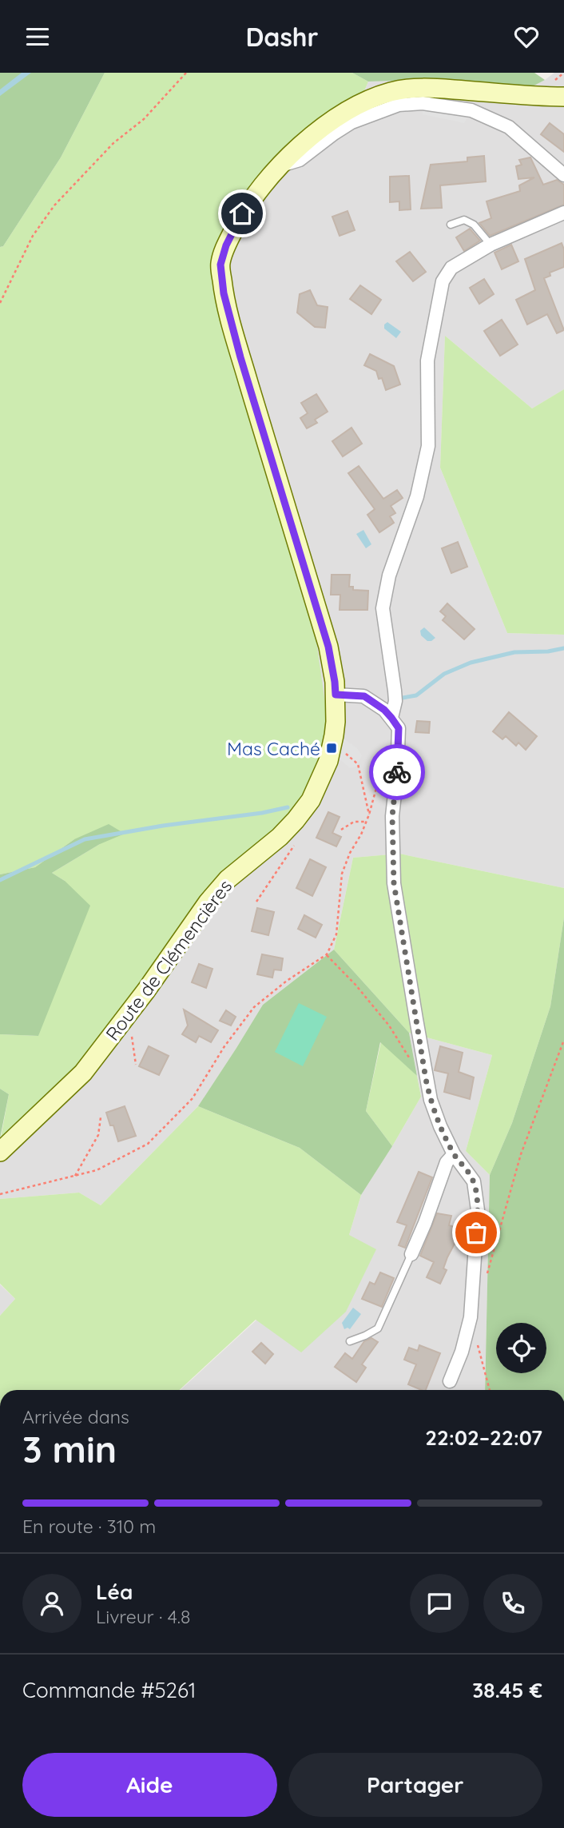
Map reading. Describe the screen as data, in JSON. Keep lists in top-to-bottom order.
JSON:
{
  "streets": {
    "street": ["Route de Clémencières"]
  },
  "places": {
    "transit": ["Mas Caché"]
  },
  "page": {
    "header": "Dashr",
    "heading": ["3 min", "Arrivée dans", "22:02–22:07"],
    "panel": [
      "Léa",
      "Livreur · 4.8",
      "Commande #5261",
      "38.45 €"
    ],
    "bar": "En route · 310 m",
    "buttons": ["Aide", "Partager"]
  }
}
